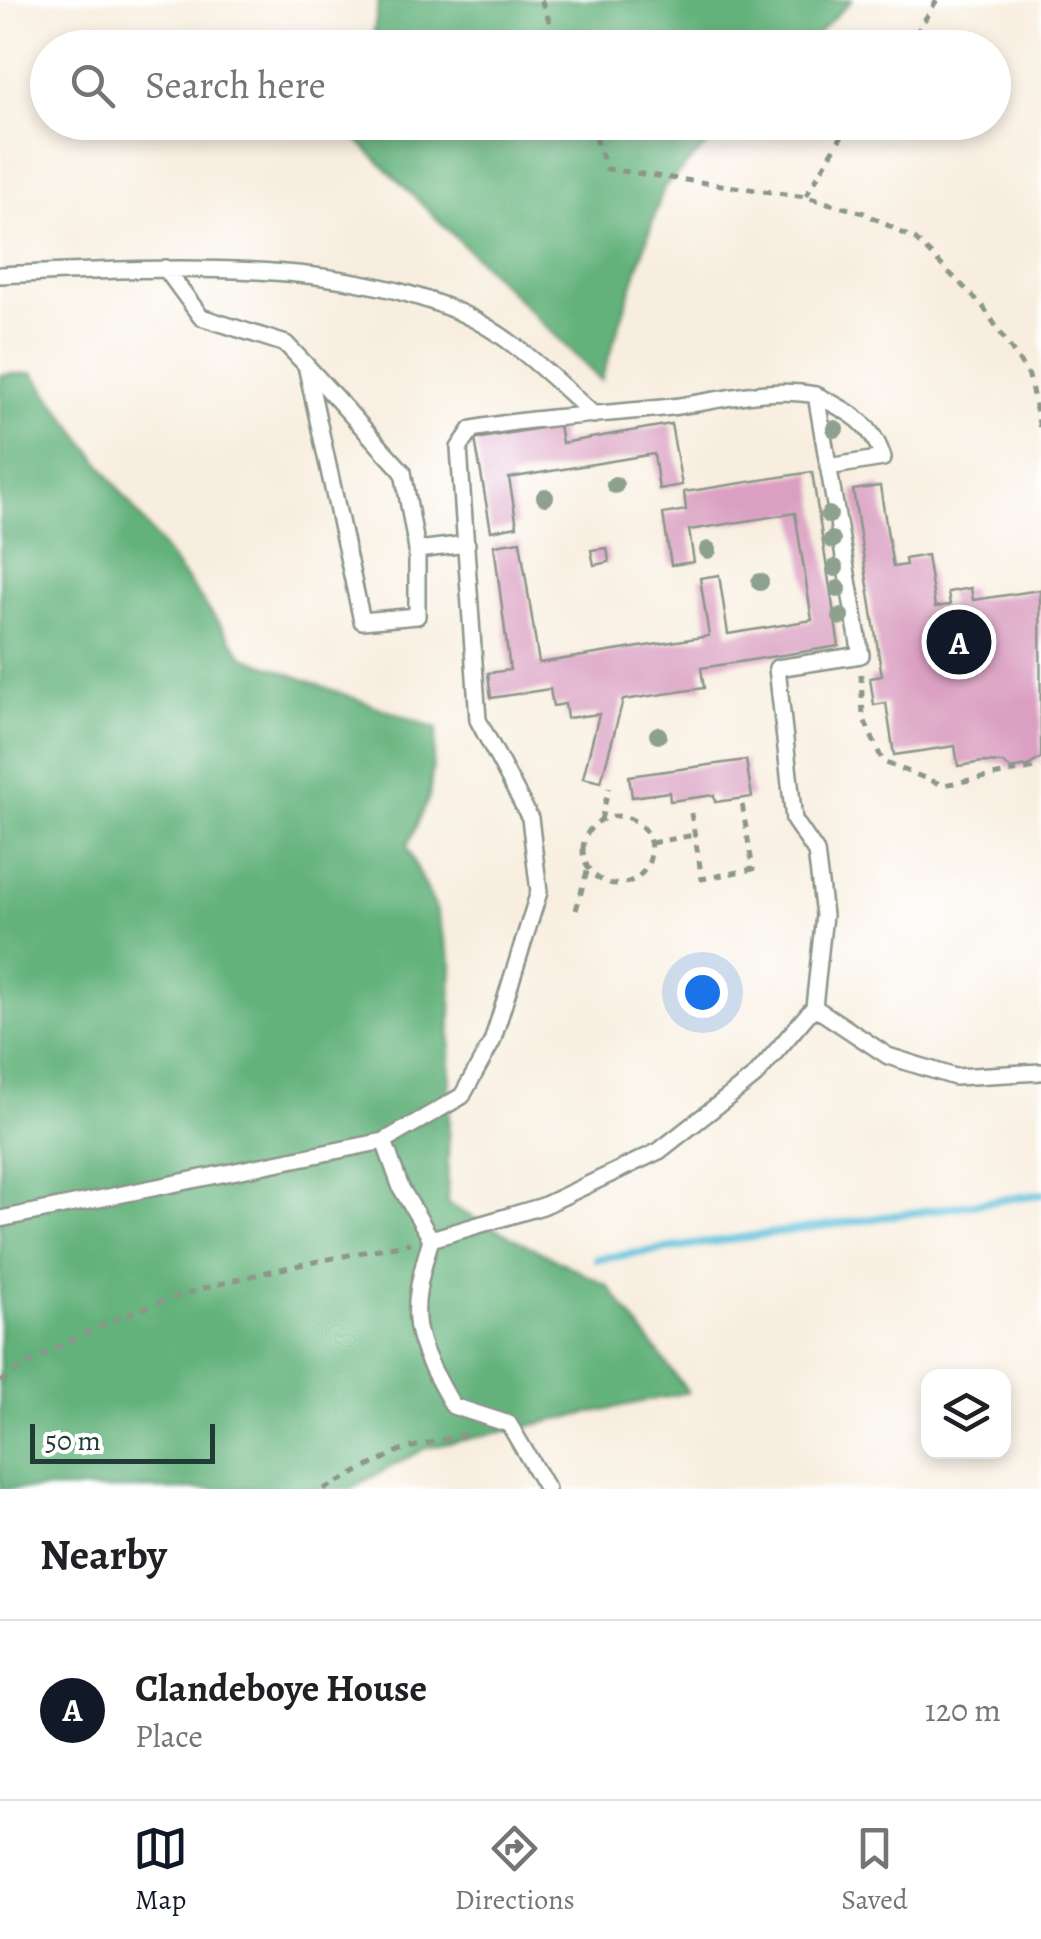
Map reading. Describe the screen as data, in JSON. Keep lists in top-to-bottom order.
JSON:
{
  "scale_bar": "50 m",
  "page": {
    "search": "Search here",
    "pins": "A",
    "scale": "50 m",
    "heading": "Nearby",
    "list": [
      {
        "mark": "A",
        "name": "Clandeboye House",
        "note": "Place",
        "value": "120 m"
      }
    ],
    "nav": ["Map", "Directions", "Saved"]
  }
}
